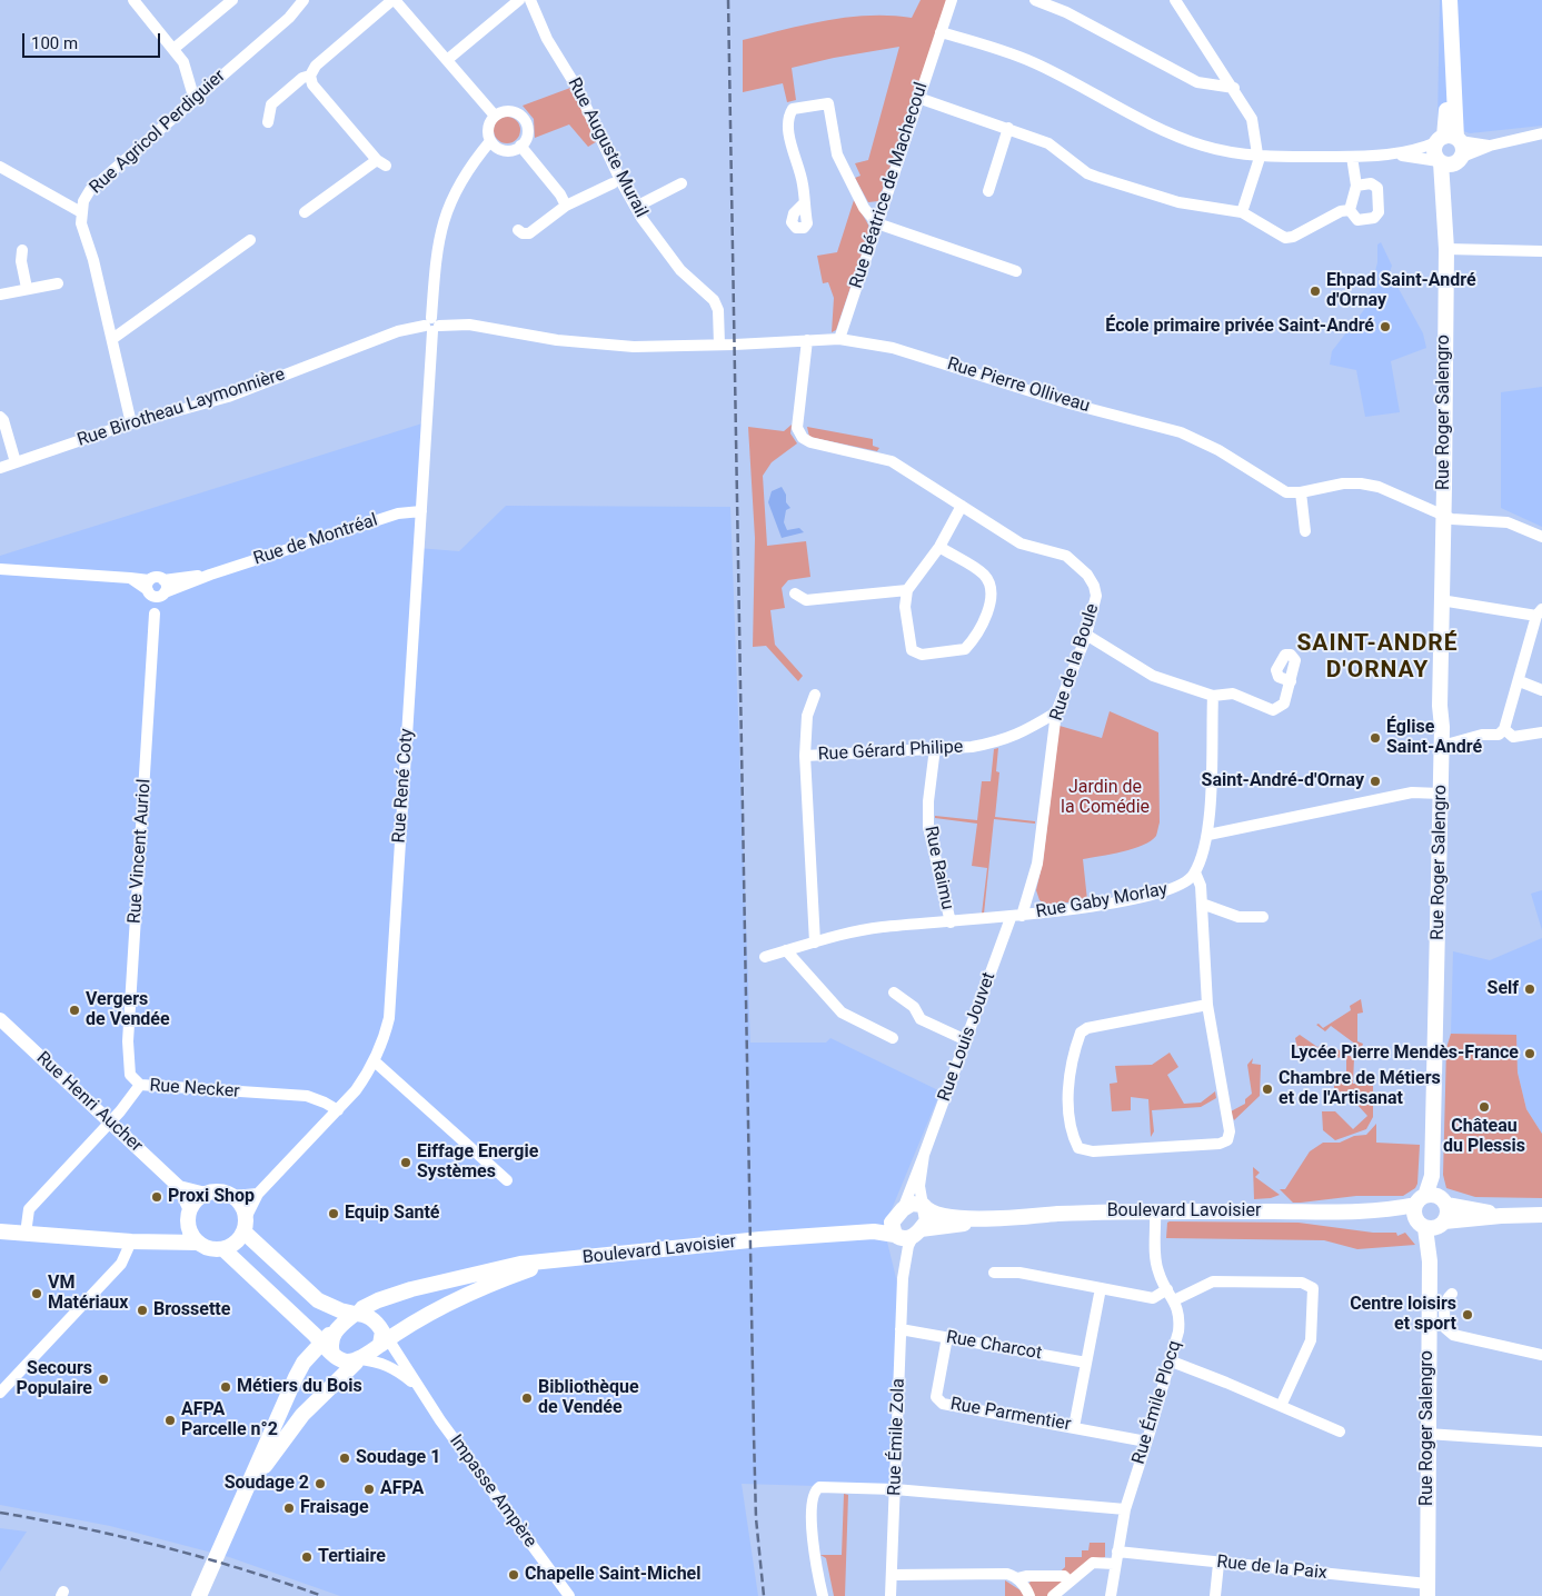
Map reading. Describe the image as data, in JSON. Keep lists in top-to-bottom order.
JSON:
{
  "streets": {
    "main road": ["Rue Roger Salengro", "Boulevard Lavoisier"],
    "street": [
      "Rue Agricol Perdiguier",
      "Rue Auguste Murail",
      "Rue Béatrice de Machecoul",
      "Rue Pierre Olliveau",
      "Rue Birotheau Laymonnière",
      "Rue de Montréal",
      "Rue de la Boule",
      "Rue Gérard Philipe",
      "Rue René Coty",
      "Rue Vincent Auriol",
      "Rue Raimu",
      "Rue Gaby Morlay",
      "Rue Louis Jouvet",
      "Rue Necker",
      "Rue Henri Aucher",
      "Rue Charcot",
      "Rue Émile Plocq",
      "Rue Parmentier",
      "Rue Émile Zola",
      "Impasse Ampère",
      "Rue de la Paix"
    ]
  },
  "crossings": [
    ["Rue Agricol Perdiguier", "Rue Birotheau Laymonnière"],
    ["Rue Auguste Murail", "Rue Pierre Olliveau"],
    ["Rue Auguste Murail", "Rue Birotheau Laymonnière"],
    ["Rue Béatrice de Machecoul", "Rue Pierre Olliveau"],
    ["Rue Pierre Olliveau", "Rue Birotheau Laymonnière"],
    ["Rue Pierre Olliveau", "Rue Roger Salengro"],
    ["Rue Birotheau Laymonnière", "Rue René Coty"],
    ["Rue Roger Salengro", "Boulevard Lavoisier"],
    ["Rue Roger Salengro", "Rue de la Paix"],
    ["Rue de Montréal", "Rue René Coty"],
    ["Rue de Montréal", "Rue Vincent Auriol"],
    ["Rue de la Boule", "Rue Gérard Philipe"],
    ["Rue de la Boule", "Rue Gaby Morlay"],
    ["Rue de la Boule", "Rue Louis Jouvet"],
    ["Rue Gérard Philipe", "Rue Raimu"],
    ["Rue René Coty", "Rue Necker"],
    ["Rue René Coty", "Rue Henri Aucher"],
    ["Rue Vincent Auriol", "Rue Necker"],
    ["Rue Gaby Morlay", "Rue Louis Jouvet"],
    ["Rue Louis Jouvet", "Boulevard Lavoisier"],
    ["Rue Necker", "Rue Henri Aucher"],
    ["Boulevard Lavoisier", "Rue Émile Plocq"],
    ["Boulevard Lavoisier", "Rue Émile Zola"],
    ["Boulevard Lavoisier", "Impasse Ampère"],
    ["Rue Charcot", "Rue Parmentier"],
    ["Rue Charcot", "Rue Émile Zola"],
    ["Rue Émile Plocq", "Rue Parmentier"],
    ["Rue Émile Plocq", "Rue de la Paix"]
  ],
  "districts": ["SAINT-ANDRÉ D'ORNAY"],
  "parks": ["Jardin de la Comédie"],
  "places": [
    "Ehpad Saint-André d'Ornay",
    "École primaire privée Saint-André",
    "Église Saint-André",
    "Saint-André-d'Ornay",
    "Self",
    "Vergers de Vendée",
    "Lycée Pierre Mendès-France",
    "Chambre de Métiers et de l'Artisanat",
    "Château du Plessis",
    "Eiffage Energie Systèmes",
    "Proxi Shop",
    "Equip Santé",
    "VM Matériaux",
    "Brossette",
    "Centre loisirs et sport",
    "Secours Populaire",
    "Métiers du Bois",
    "Bibliothèque de Vendée",
    "AFPA Parcelle n°2",
    "Soudage 1",
    "Soudage 2",
    "AFPA",
    "Fraisage",
    "Tertiaire",
    "Chapelle Saint-Michel"
  ],
  "scale_bar": "100 m"
}
